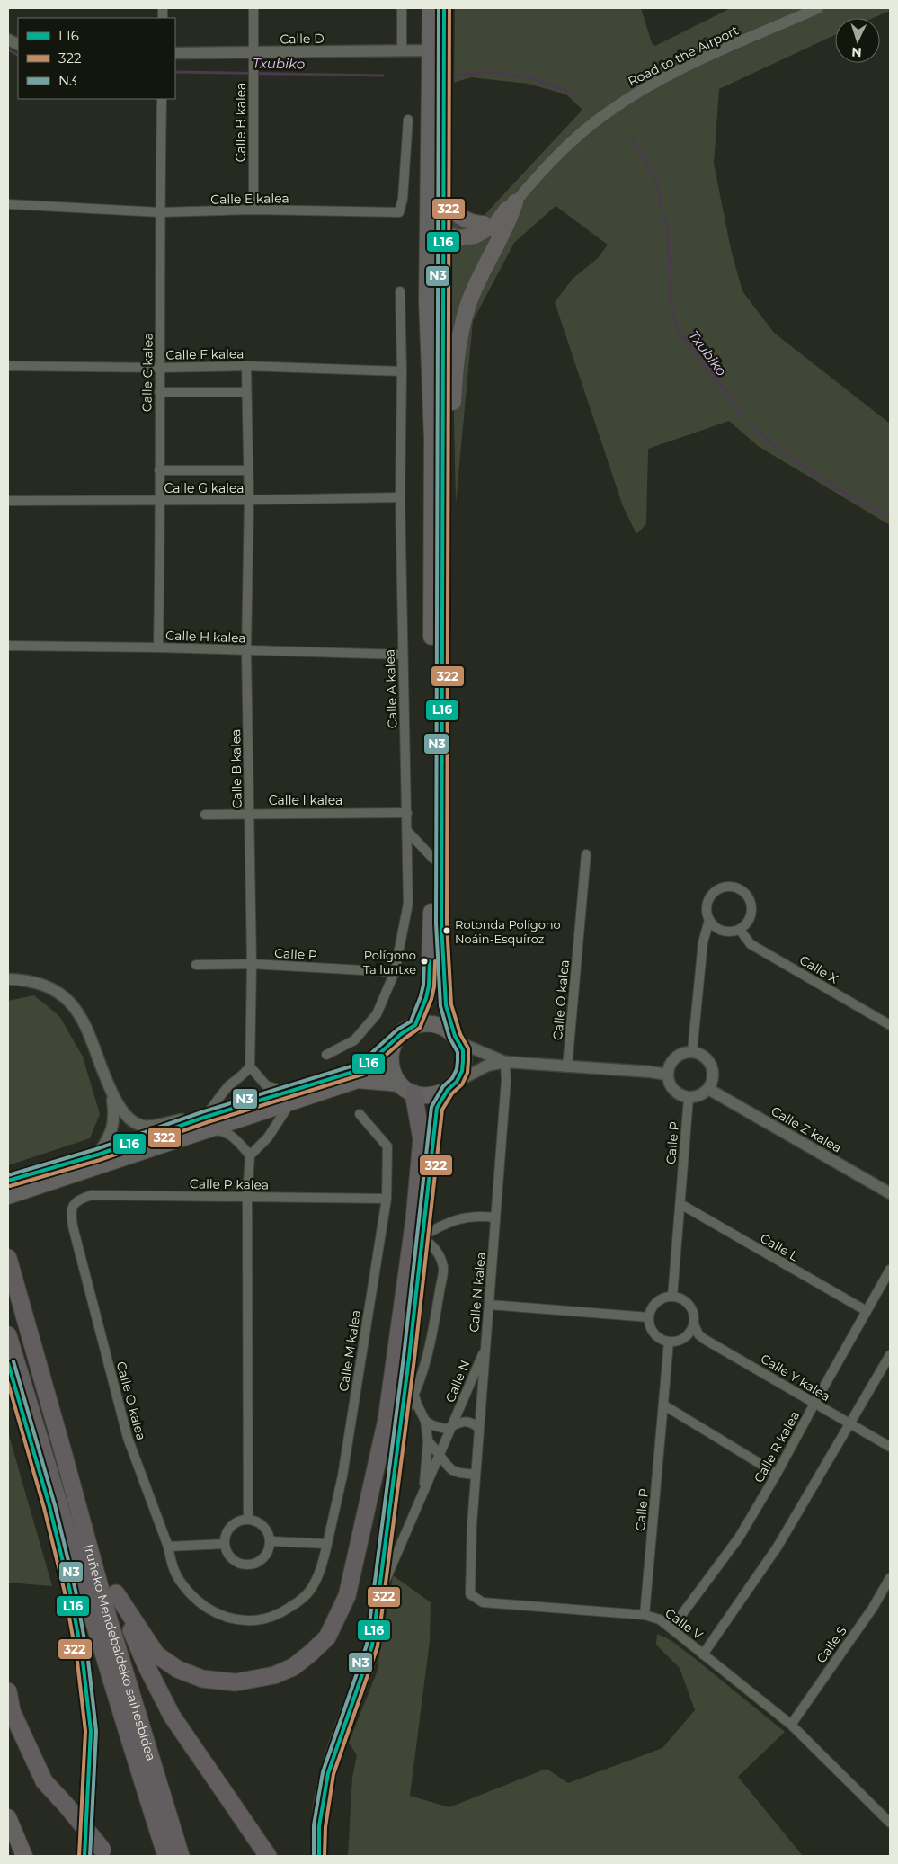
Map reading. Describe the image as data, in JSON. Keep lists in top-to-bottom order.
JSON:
{
  "streets": {
    "highway": ["Iruñeko Mendebaldeko saihesbidea"],
    "street": [
      "Calle D",
      "Road to the Airport",
      "Calle B kalea",
      "Calle E kalea",
      "Calle F kalea",
      "Calle C kalea",
      "Calle G kalea",
      "Calle H kalea",
      "Calle A kalea",
      "Calle I kalea",
      "Calle P",
      "Calle X",
      "Calle O kalea",
      "Calle Z kalea",
      "Calle P kalea",
      "Calle L",
      "Calle N kalea",
      "Calle M kalea",
      "Calle Y kalea",
      "Calle N",
      "Calle R kalea",
      "Calle V",
      "Calle S"
    ]
  },
  "crossings": [
    ["Calle D", "Calle B kalea"],
    ["Calle B kalea", "Calle E kalea"],
    ["Calle B kalea", "Calle F kalea"],
    ["Calle B kalea", "Calle G kalea"],
    ["Calle B kalea", "Calle H kalea"],
    ["Calle B kalea", "Calle I kalea"],
    ["Calle B kalea", "Calle P"],
    ["Calle E kalea", "Calle C kalea"],
    ["Calle F kalea", "Calle C kalea"],
    ["Calle F kalea", "Calle A kalea"],
    ["Calle C kalea", "Calle G kalea"],
    ["Calle C kalea", "Calle H kalea"],
    ["Calle G kalea", "Calle A kalea"],
    ["Calle H kalea", "Calle A kalea"],
    ["Calle A kalea", "Calle I kalea"],
    ["Calle A kalea", "Calle P"],
    ["Calle P", "Calle Z kalea"],
    ["Calle P", "Calle L"],
    ["Calle P", "Calle Y kalea"],
    ["Calle P", "Calle V"],
    ["Calle O kalea", "Calle P kalea"],
    ["Calle O kalea", "Calle M kalea"],
    ["Calle P kalea", "Calle M kalea"],
    ["Calle L", "Calle R kalea"],
    ["Calle N kalea", "Calle N"],
    ["Calle N kalea", "Calle V"],
    ["Calle Y kalea", "Calle R kalea"],
    ["Calle R kalea", "Calle V"],
    ["Calle V", "Calle S"]
  ],
  "water": ["Txubiko"],
  "places": ["Rotonda Polígono Noáin-Esquíroz", "Polígono Talluntxe"],
  "lines": ["transit line L16", "transit line 322", "transit line N3"],
  "legend": ["L16", "322", "N3"],
  "north": "bottom"
}
